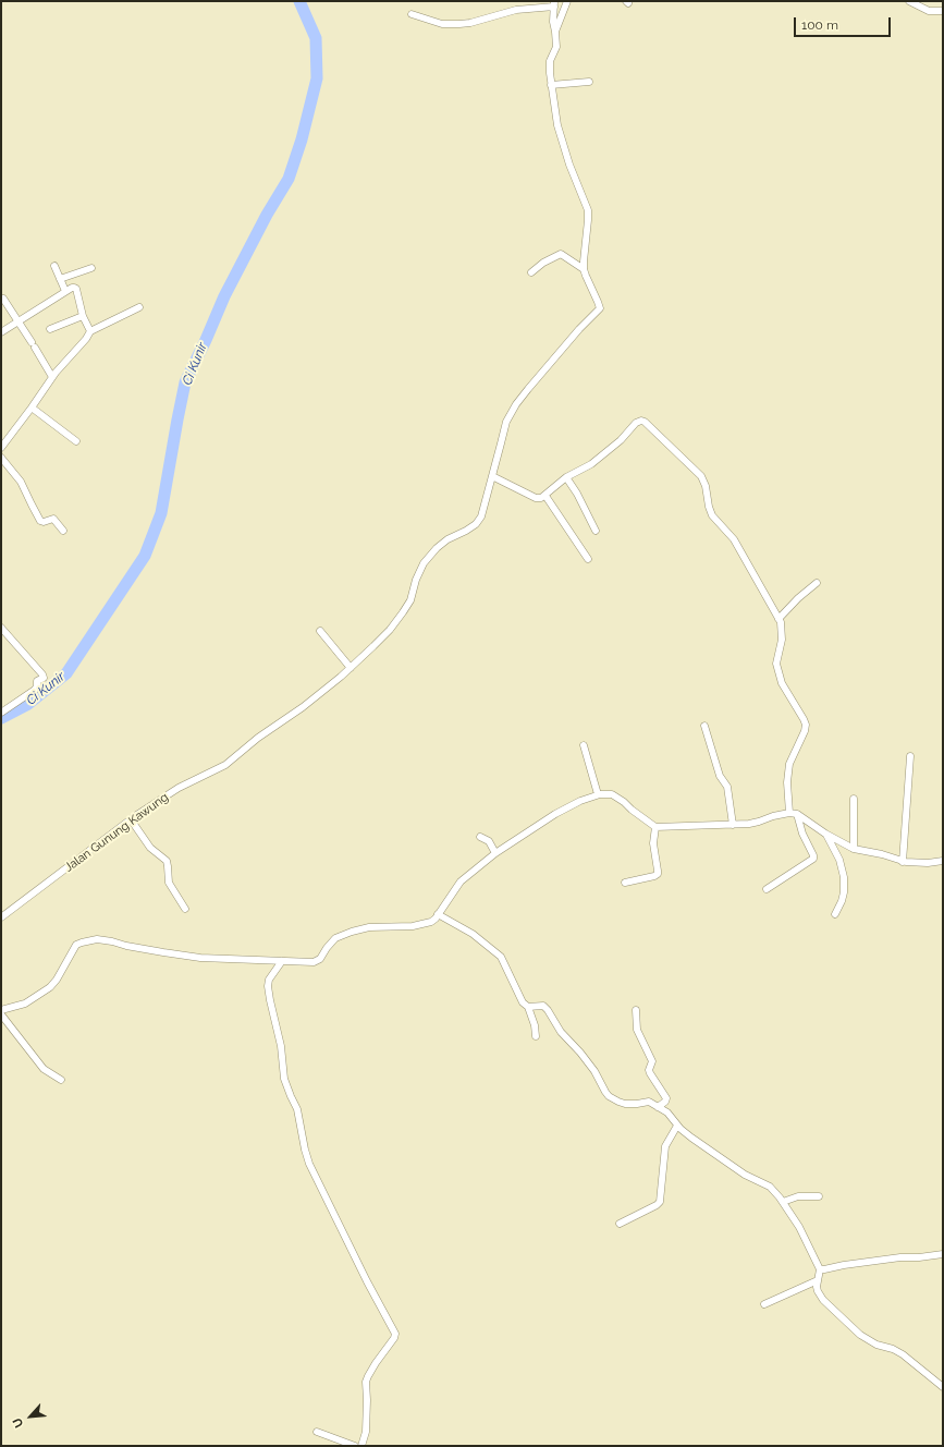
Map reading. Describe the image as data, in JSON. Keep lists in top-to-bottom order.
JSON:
{
  "streets": {
    "street": ["Jalan Gunung Kawung"]
  },
  "water": ["Ci Kunir"],
  "scale_bar": "100 m",
  "north": "bottom left"
}
